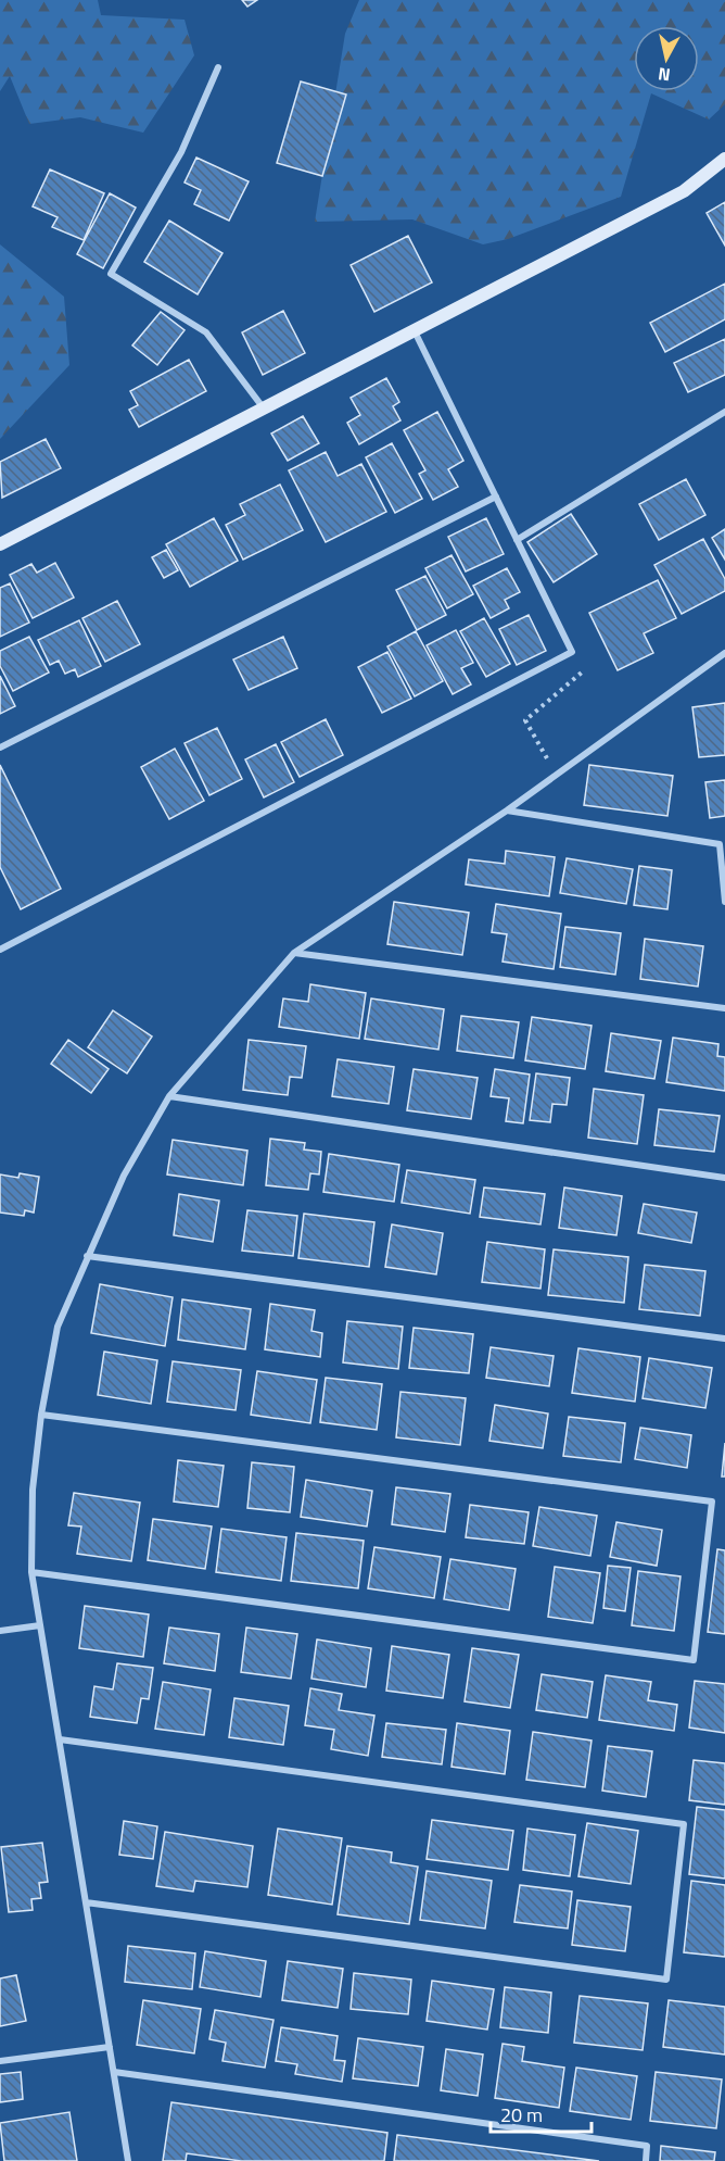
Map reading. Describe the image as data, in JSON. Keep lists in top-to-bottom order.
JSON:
{
  "scale_bar": "20 m",
  "north": "bottom"
}
